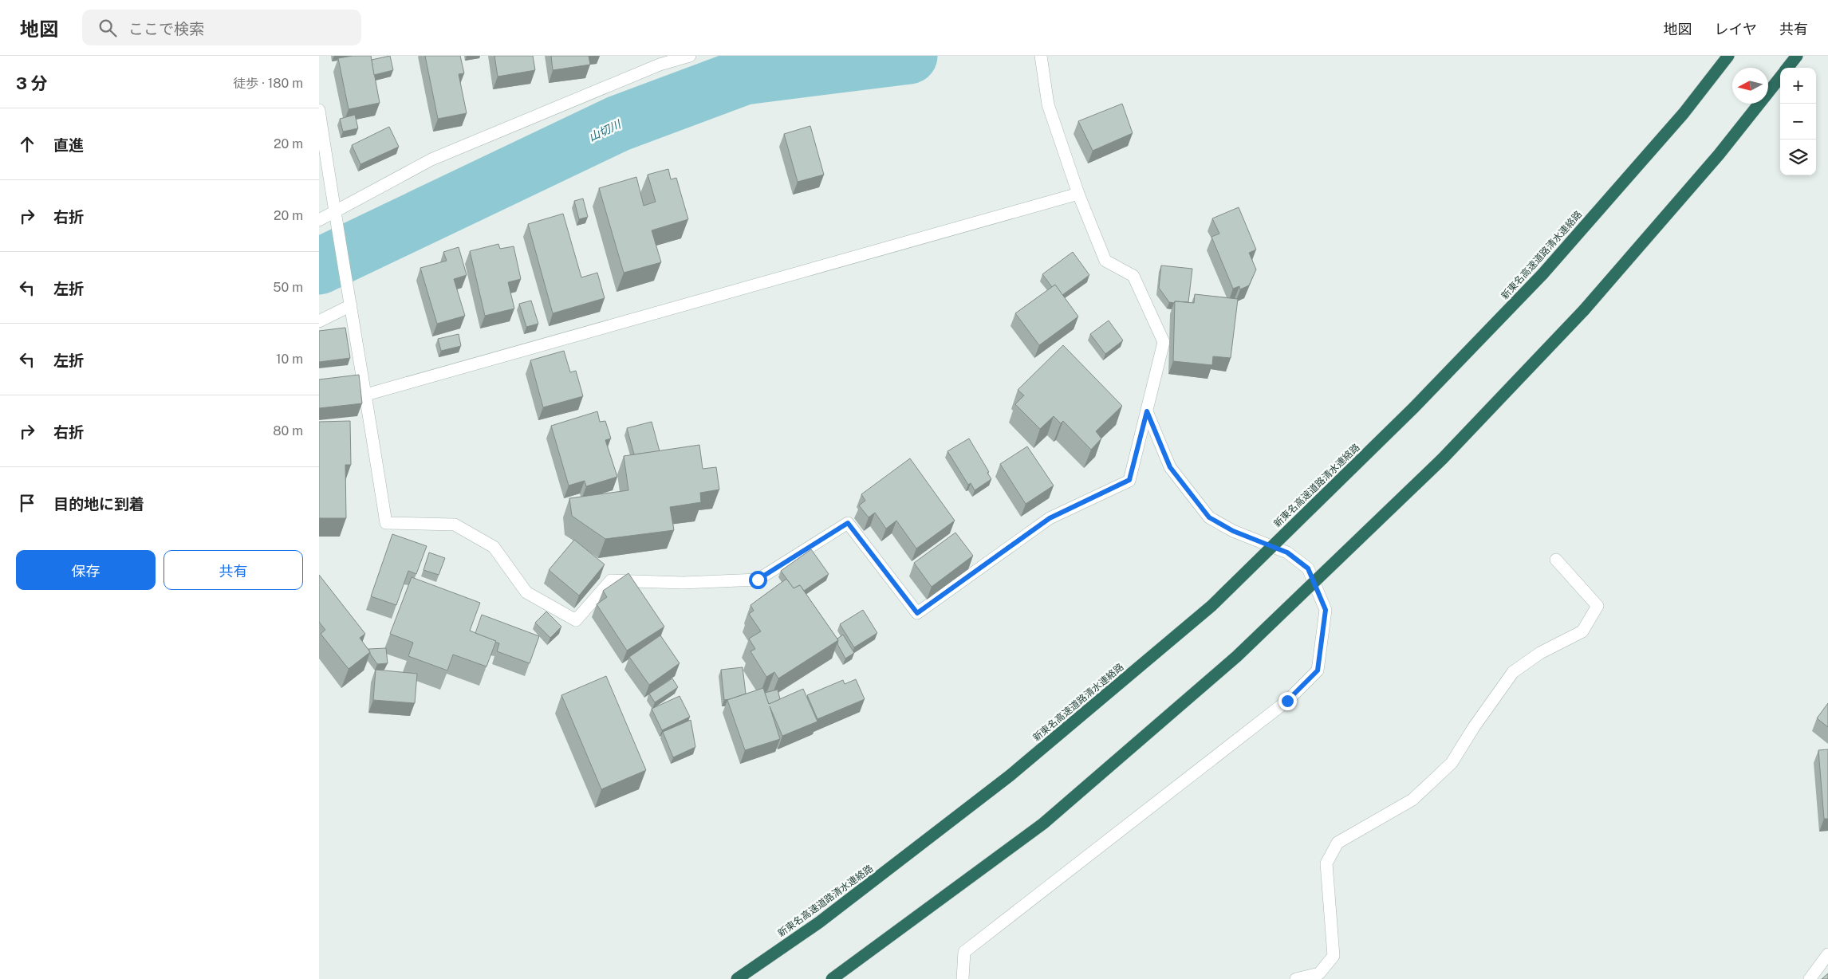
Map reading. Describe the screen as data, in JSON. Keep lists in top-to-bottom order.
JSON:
{
  "streets": {
    "highway": ["新東名高速道路清水連絡路"]
  },
  "water": ["山切川"],
  "north": "left",
  "page": {
    "header": "地図",
    "search": "ここで検索",
    "nav": ["地図", "レイヤ", "共有"],
    "heading": ["3 分", "徒歩 · 180 m"],
    "map_buttons": ["+", "−"],
    "list": [
      ["直進", "20 m"],
      ["右折", "20 m"],
      ["左折", "50 m"],
      ["左折", "10 m"],
      ["右折", "80 m"],
      "目的地に到着"
    ],
    "buttons": ["保存", "共有"]
  }
}
